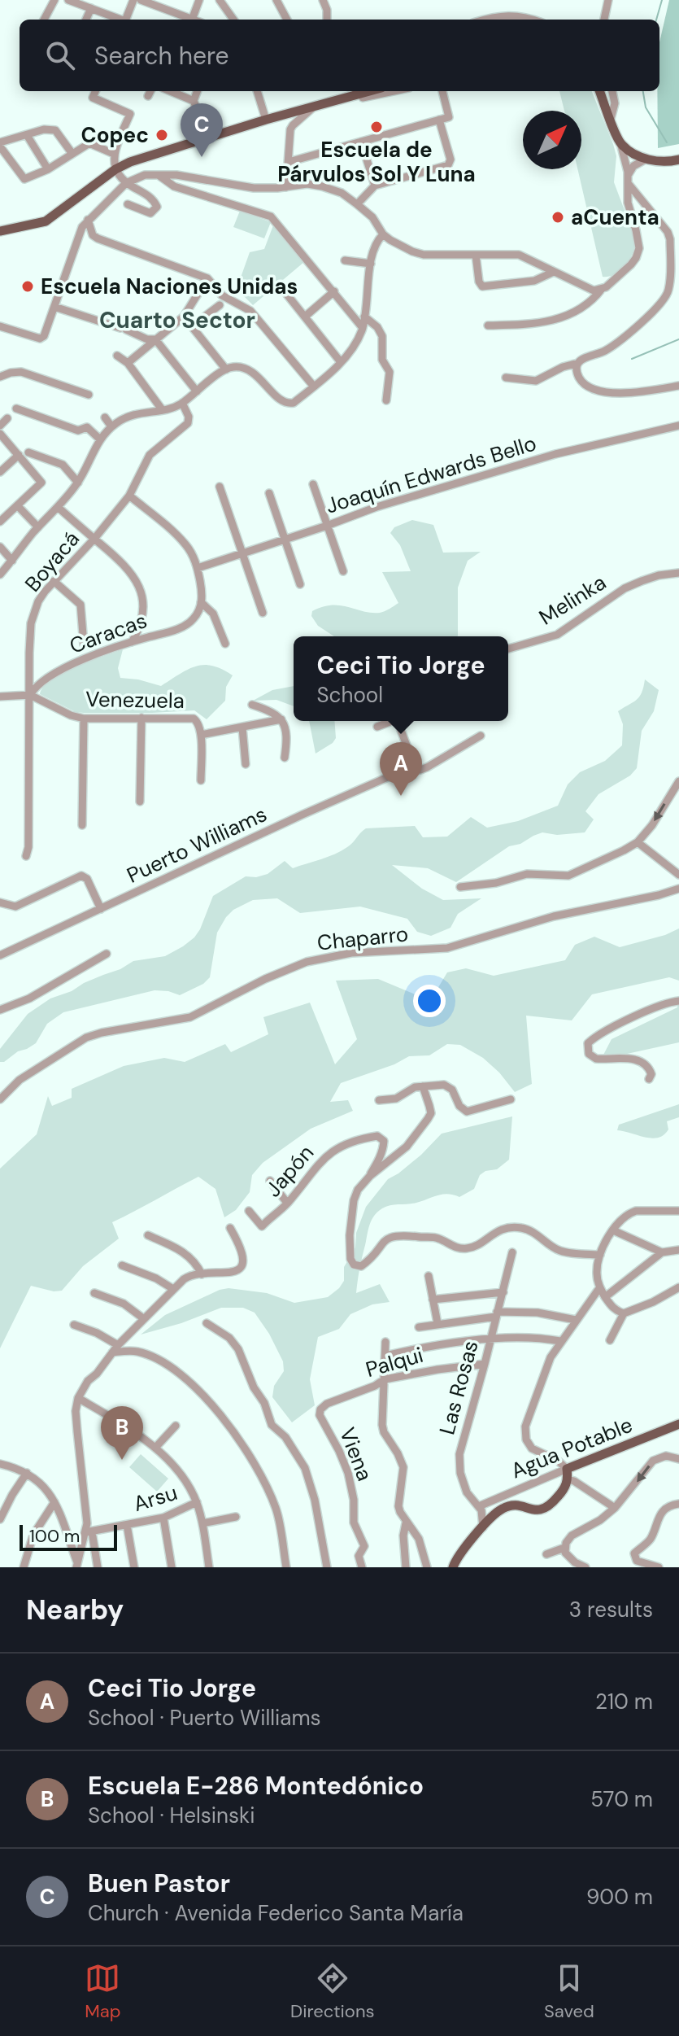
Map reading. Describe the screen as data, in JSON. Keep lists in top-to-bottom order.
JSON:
{
  "streets": {
    "main road": ["Agua Potable"],
    "street": [
      "Joaquín Edwards Bello",
      "Boyacá",
      "Melinka",
      "Caracas",
      "Venezuela",
      "Puerto Williams",
      "Chaparro",
      "Japón",
      "Palqui",
      "Las Rosas",
      "Viena",
      "Arsu"
    ]
  },
  "crossings": [
    ["Boyacá", "Caracas"],
    ["Boyacá", "Venezuela"],
    ["Caracas", "Venezuela"],
    ["Palqui", "Las Rosas"],
    ["Palqui", "Viena"],
    ["Las Rosas", "Agua Potable"]
  ],
  "districts": ["Cuarto Sector"],
  "places": [
    "Escuela de Párvulos Sol Y Luna",
    "Copec",
    "aCuenta",
    "Escuela Naciones Unidas"
  ],
  "scale_bar": "100 m",
  "north": "top right",
  "page": {
    "search": "Search here",
    "pins": ["C", "A", "B"],
    "popup": ["Ceci Tio Jorge", "School"],
    "scale": "100 m",
    "heading": ["Nearby", "3 results"],
    "list": [
      {
        "mark": "A",
        "name": "Ceci Tio Jorge",
        "note": "School · Puerto Williams",
        "value": "210 m"
      },
      {
        "mark": "B",
        "name": "Escuela E-286 Montedónico",
        "note": "School · Helsinski",
        "value": "570 m"
      },
      {
        "mark": "C",
        "name": "Buen Pastor",
        "note": "Church · Avenida Federico Santa María",
        "value": "900 m"
      }
    ],
    "nav": ["Map", "Directions", "Saved"]
  }
}
